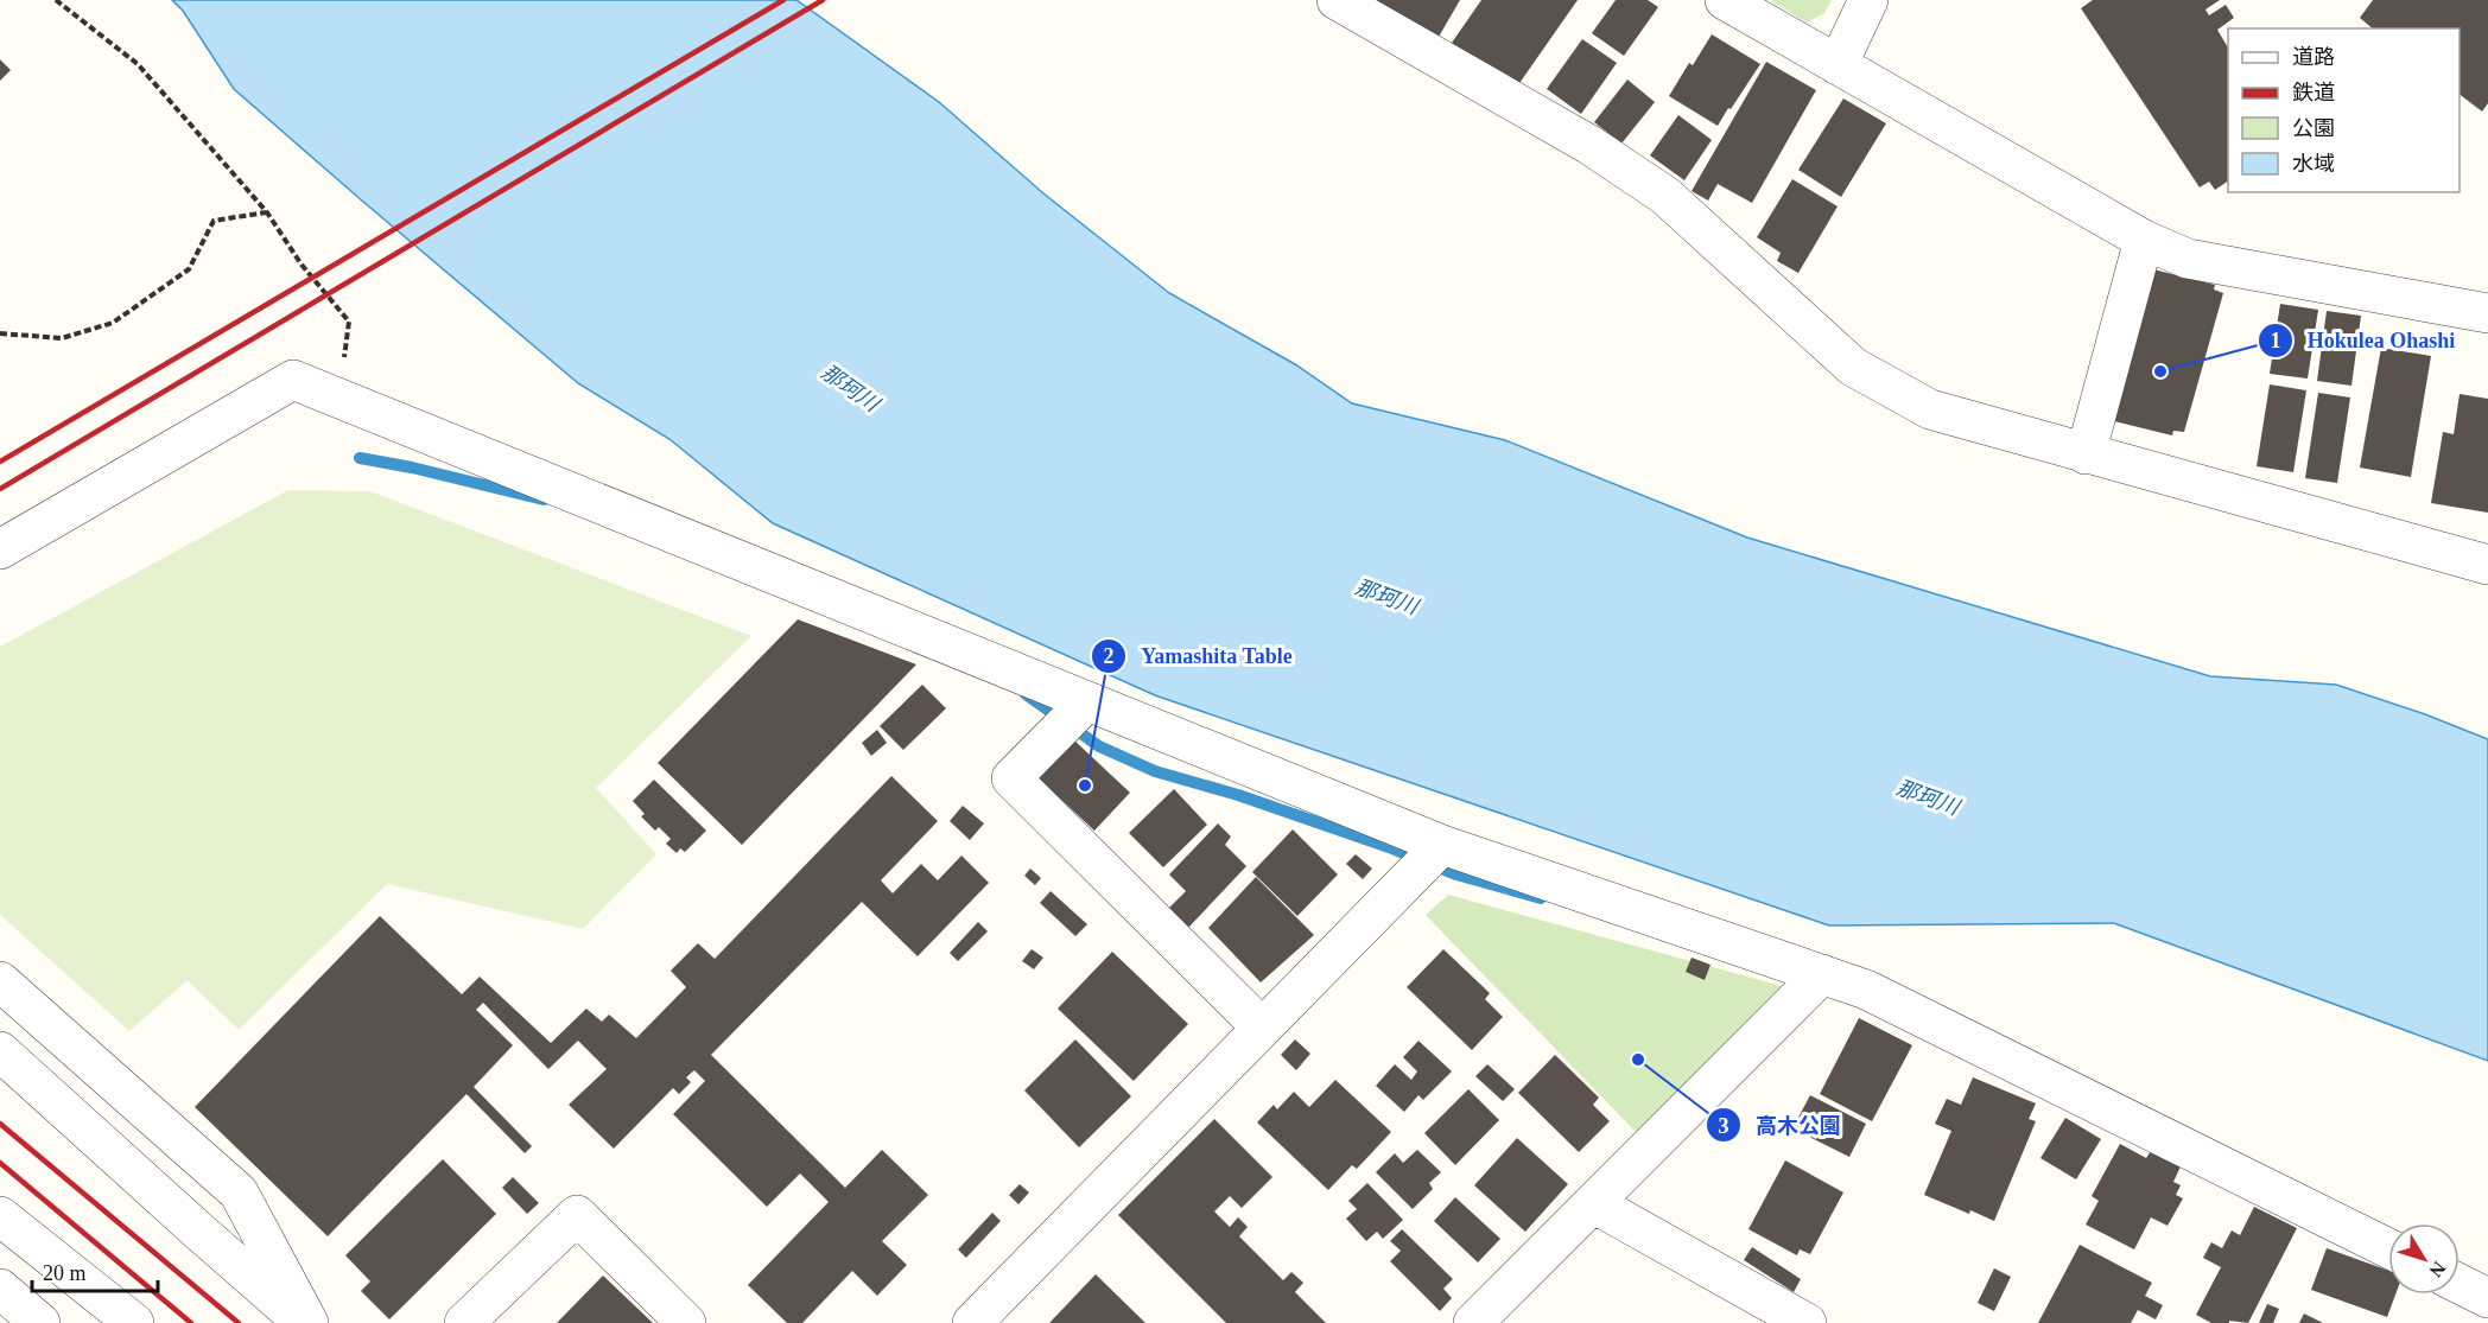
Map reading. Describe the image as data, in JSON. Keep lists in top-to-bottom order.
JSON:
{
  "water": ["那珂川"],
  "places": ["Hokulea Ohashi", "Yamashita Table", "高木公園"],
  "legend": [
    "道路",
    "鉄道",
    "公園",
    "水域"
  ],
  "scale_bar": "20 m",
  "north": "bottom right"
}
